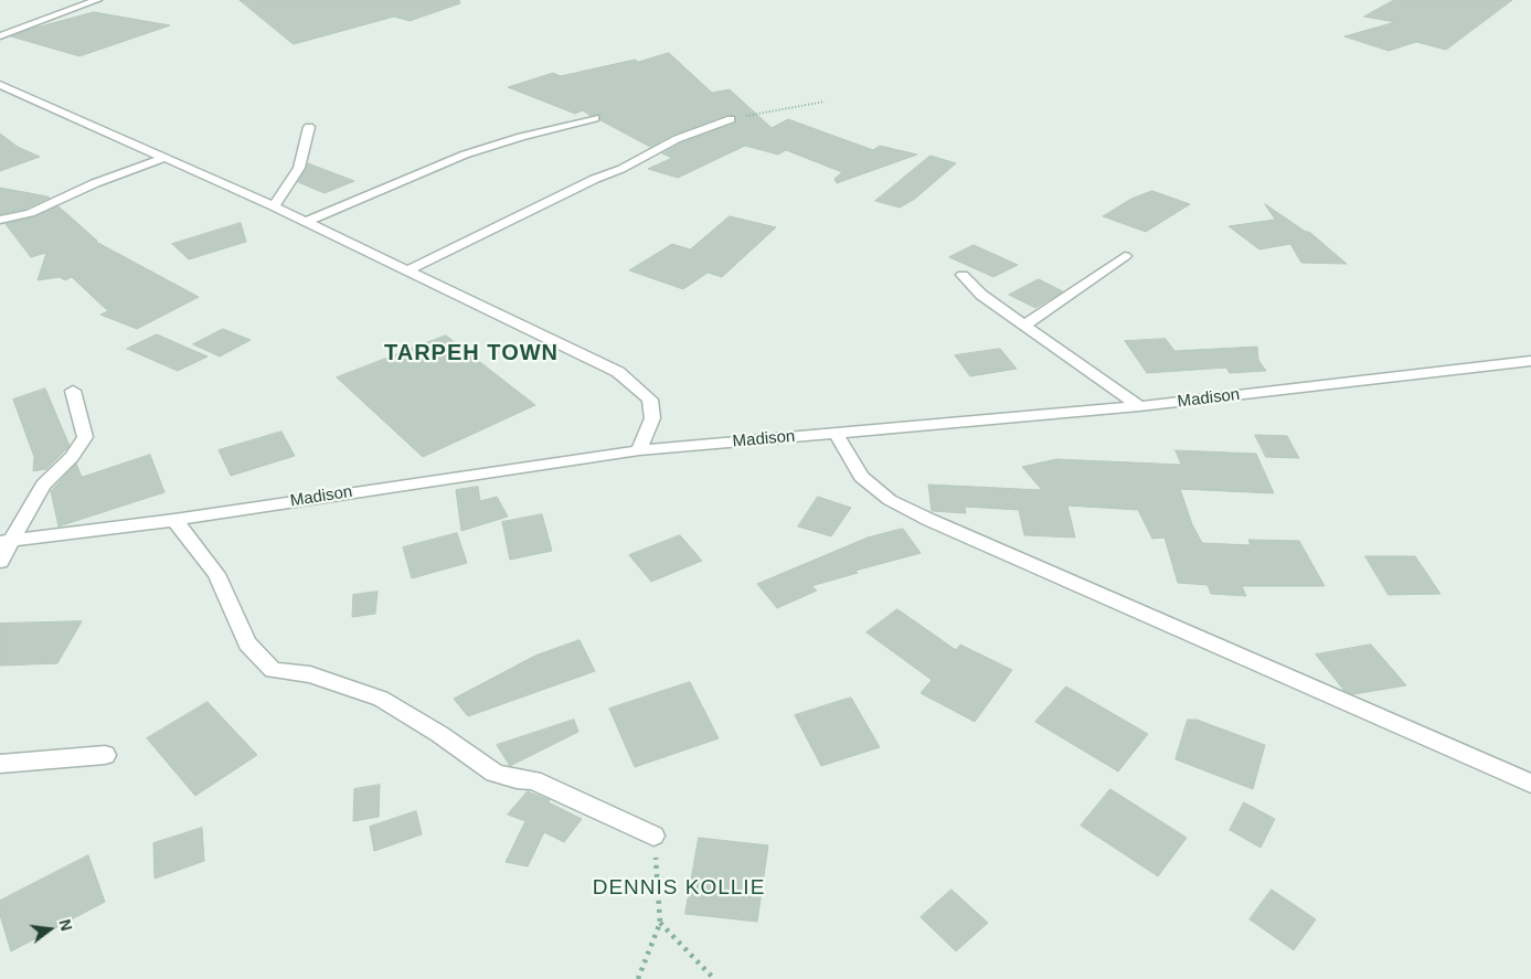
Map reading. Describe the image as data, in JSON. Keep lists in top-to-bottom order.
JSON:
{
  "streets": {
    "street": ["Madison"]
  },
  "districts": ["TARPEH TOWN", "DENNIS KOLLIE"],
  "north": "right"
}
